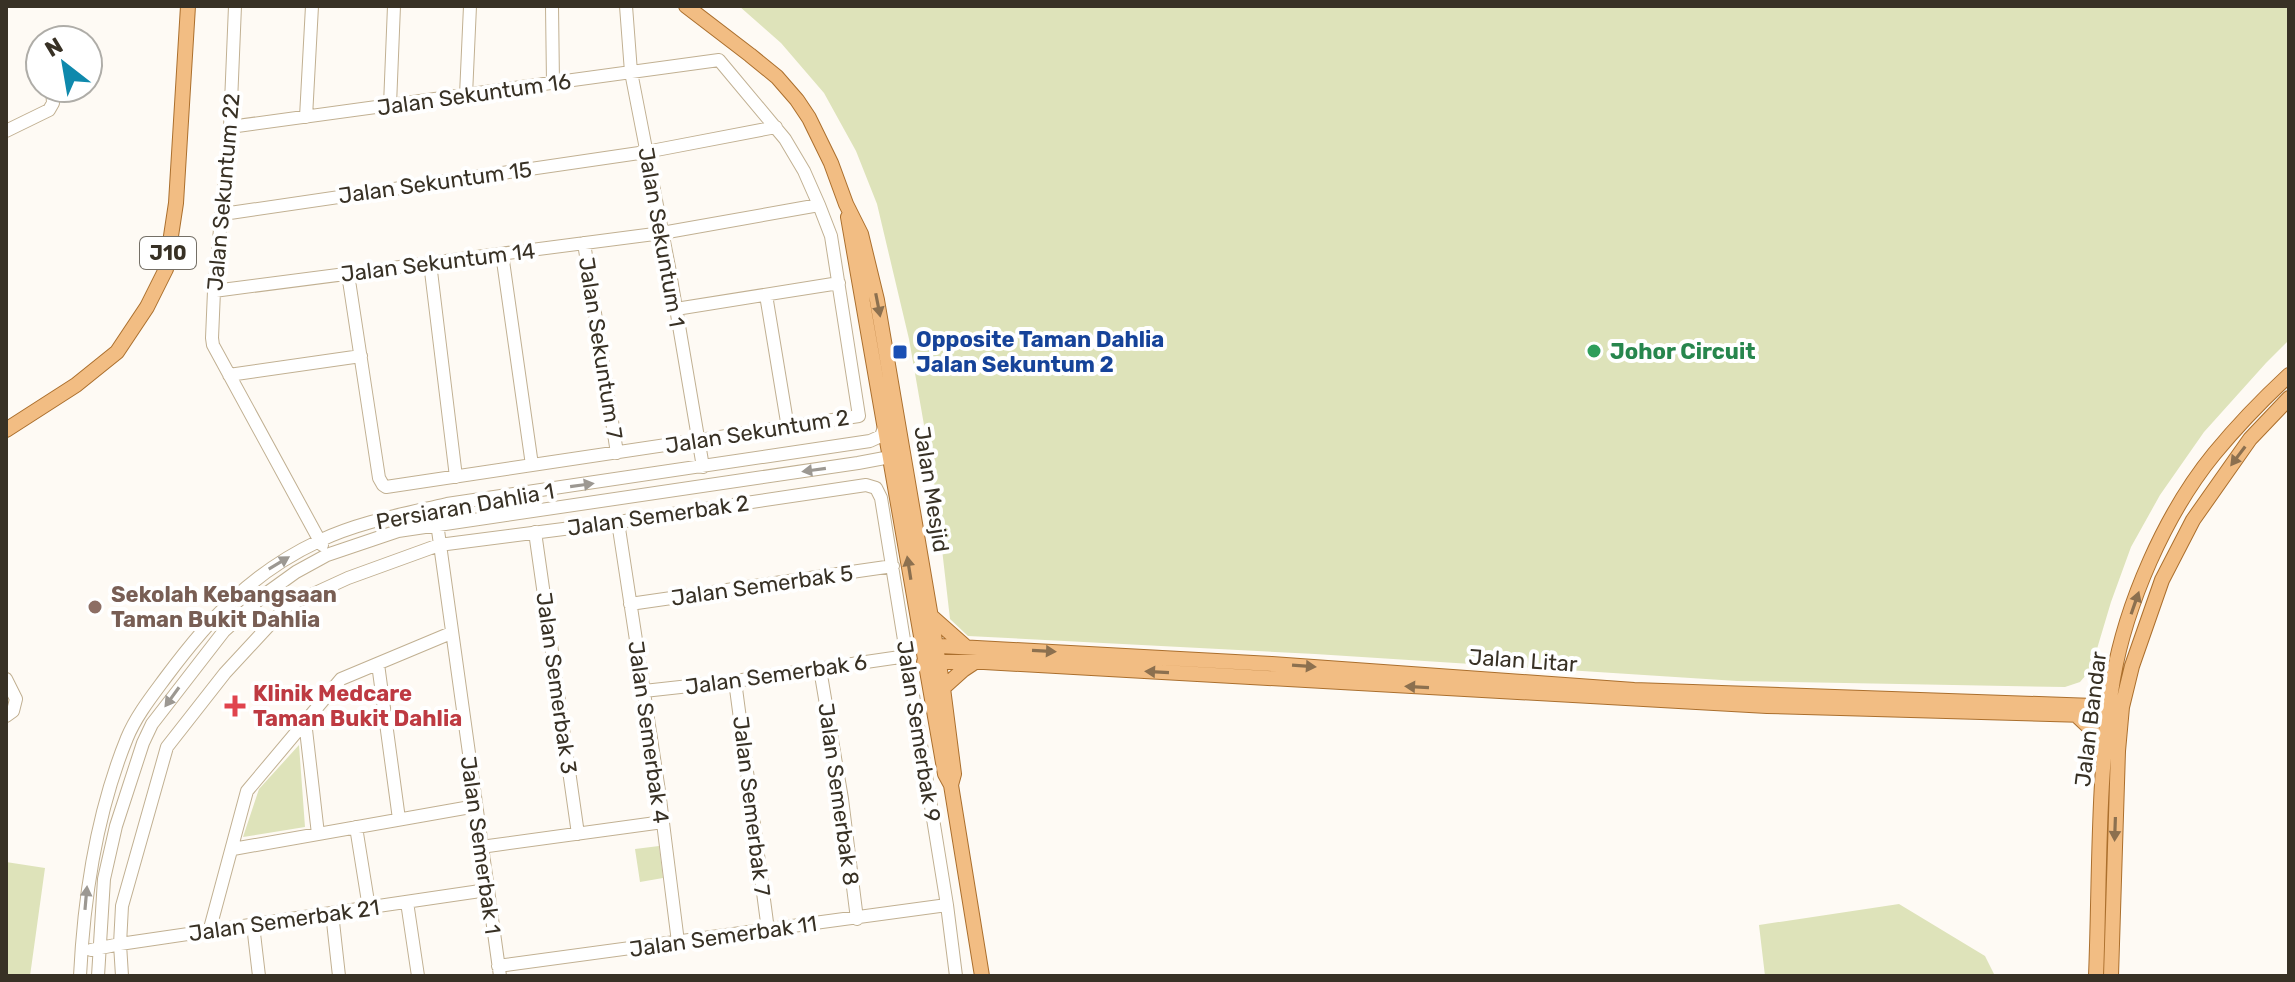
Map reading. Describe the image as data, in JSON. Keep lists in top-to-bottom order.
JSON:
{
  "streets": {
    "main road": [
      "J10",
      "Jalan Mesjid",
      "Jalan Litar",
      "Jalan Bandar"
    ],
    "street": [
      "Jalan Sekuntum 16",
      "Jalan Sekuntum 15",
      "Jalan Sekuntum 22",
      "Jalan Sekuntum 1",
      "Jalan Sekuntum 14",
      "Jalan Sekuntum 7",
      "Jalan Sekuntum 2",
      "Persiaran Dahlia 1",
      "Jalan Semerbak 2",
      "Jalan Semerbak 5",
      "Jalan Semerbak 6",
      "Jalan Semerbak 3",
      "Jalan Semerbak 9",
      "Jalan Semerbak 4",
      "Jalan Semerbak 8",
      "Jalan Semerbak 7",
      "Jalan Semerbak 1",
      "Jalan Semerbak 21",
      "Jalan Semerbak 11"
    ]
  },
  "crossings": [
    ["Jalan Sekuntum 16", "Jalan Sekuntum 22"],
    ["Jalan Sekuntum 16", "Jalan Sekuntum 1"],
    ["Jalan Sekuntum 16", "Jalan Sekuntum 2"],
    ["Jalan Sekuntum 15", "Jalan Sekuntum 22"],
    ["Jalan Sekuntum 15", "Jalan Sekuntum 1"],
    ["Jalan Sekuntum 15", "Jalan Sekuntum 2"],
    ["Jalan Sekuntum 22", "Jalan Sekuntum 14"],
    ["Jalan Sekuntum 22", "Persiaran Dahlia 1"],
    ["Jalan Sekuntum 1", "Jalan Sekuntum 14"],
    ["Jalan Sekuntum 1", "Jalan Sekuntum 2"],
    ["Jalan Sekuntum 1", "Persiaran Dahlia 1"],
    ["Jalan Sekuntum 14", "Jalan Sekuntum 7"],
    ["Jalan Sekuntum 14", "Jalan Sekuntum 2"],
    ["Jalan Sekuntum 7", "Jalan Sekuntum 2"],
    ["Jalan Mesjid", "Persiaran Dahlia 1"],
    ["Jalan Mesjid", "Jalan Litar"],
    ["Persiaran Dahlia 1", "Jalan Semerbak 1"],
    ["Persiaran Dahlia 1", "Jalan Semerbak 21"],
    ["Jalan Semerbak 2", "Jalan Semerbak 3"],
    ["Jalan Semerbak 2", "Jalan Semerbak 9"],
    ["Jalan Semerbak 2", "Jalan Semerbak 4"],
    ["Jalan Semerbak 2", "Jalan Semerbak 1"],
    ["Jalan Semerbak 2", "Jalan Semerbak 21"],
    ["Jalan Semerbak 5", "Jalan Semerbak 9"],
    ["Jalan Semerbak 5", "Jalan Semerbak 4"],
    ["Jalan Litar", "Jalan Bandar"],
    ["Jalan Semerbak 6", "Jalan Semerbak 9"],
    ["Jalan Semerbak 6", "Jalan Semerbak 4"],
    ["Jalan Semerbak 6", "Jalan Semerbak 8"],
    ["Jalan Semerbak 6", "Jalan Semerbak 7"],
    ["Jalan Semerbak 9", "Jalan Semerbak 11"],
    ["Jalan Semerbak 4", "Jalan Semerbak 11"],
    ["Jalan Semerbak 8", "Jalan Semerbak 11"],
    ["Jalan Semerbak 7", "Jalan Semerbak 11"],
    ["Jalan Semerbak 1", "Jalan Semerbak 21"],
    ["Jalan Semerbak 1", "Jalan Semerbak 11"]
  ],
  "places": {
    "other": ["Johor Circuit", "Sekolah Kebangsaan Taman Bukit Dahlia"],
    "transit": ["Opposite Taman Dahlia Jalan Sekuntum 2"],
    "health": ["Klinik Medcare Taman Bukit Dahlia"]
  },
  "north": "top left"
}
